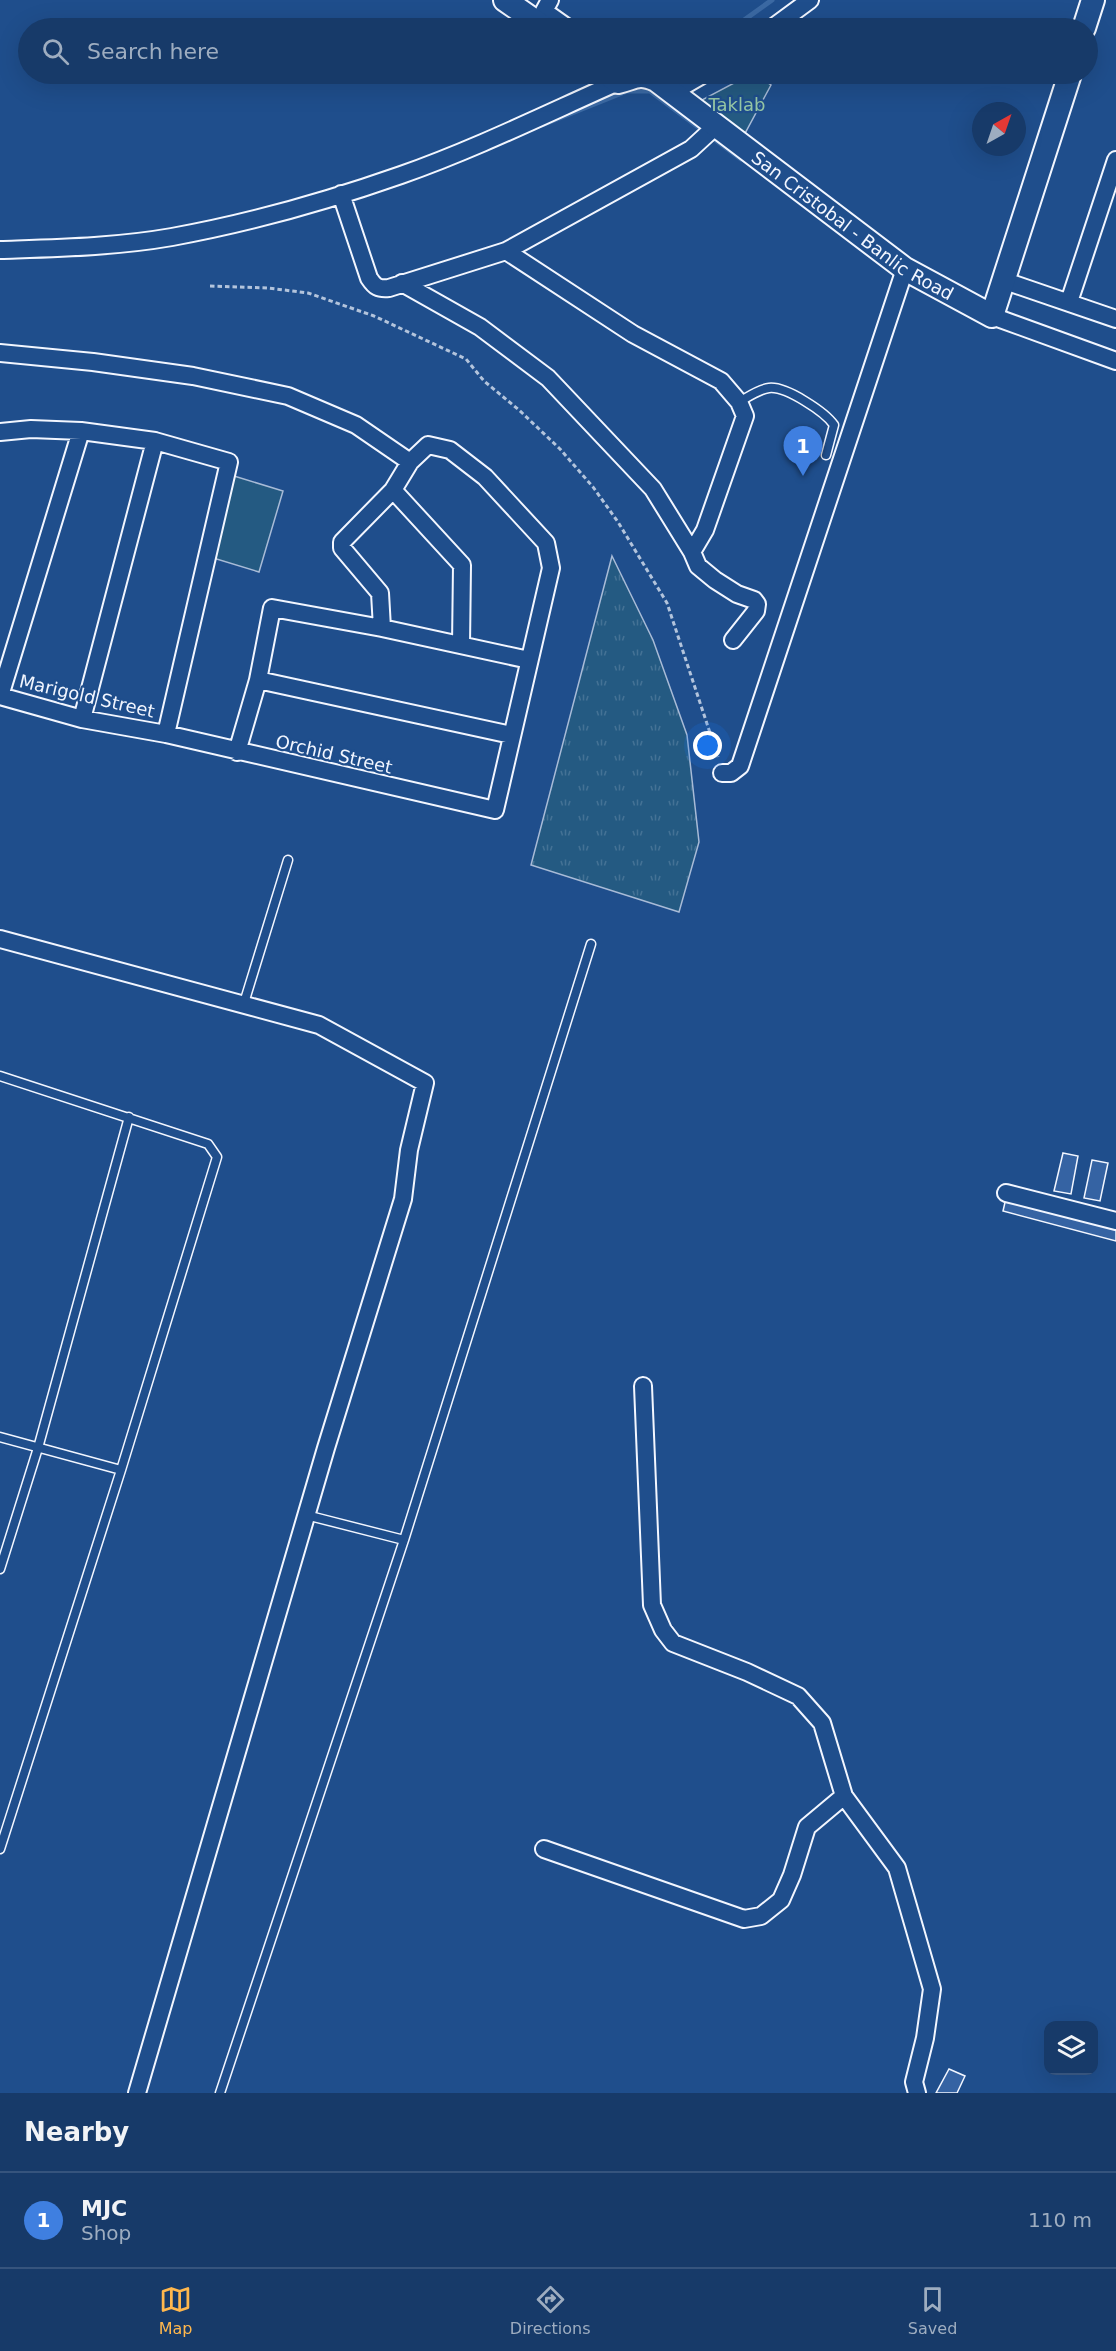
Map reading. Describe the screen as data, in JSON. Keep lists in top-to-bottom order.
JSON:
{
  "streets": {
    "street": ["San Cristobal - Banlic Road", "Marigold Street", "Orchid Street"]
  },
  "crossings": [
    ["Marigold Street", "Orchid Street"]
  ],
  "parks": ["Taklab"],
  "north": "top right",
  "page": {
    "search": "Search here",
    "pins": "1",
    "heading": "Nearby",
    "list": [
      {
        "mark": "1",
        "name": "MJC",
        "note": "Shop",
        "value": "110 m"
      }
    ],
    "nav": ["Map", "Directions", "Saved"]
  }
}
